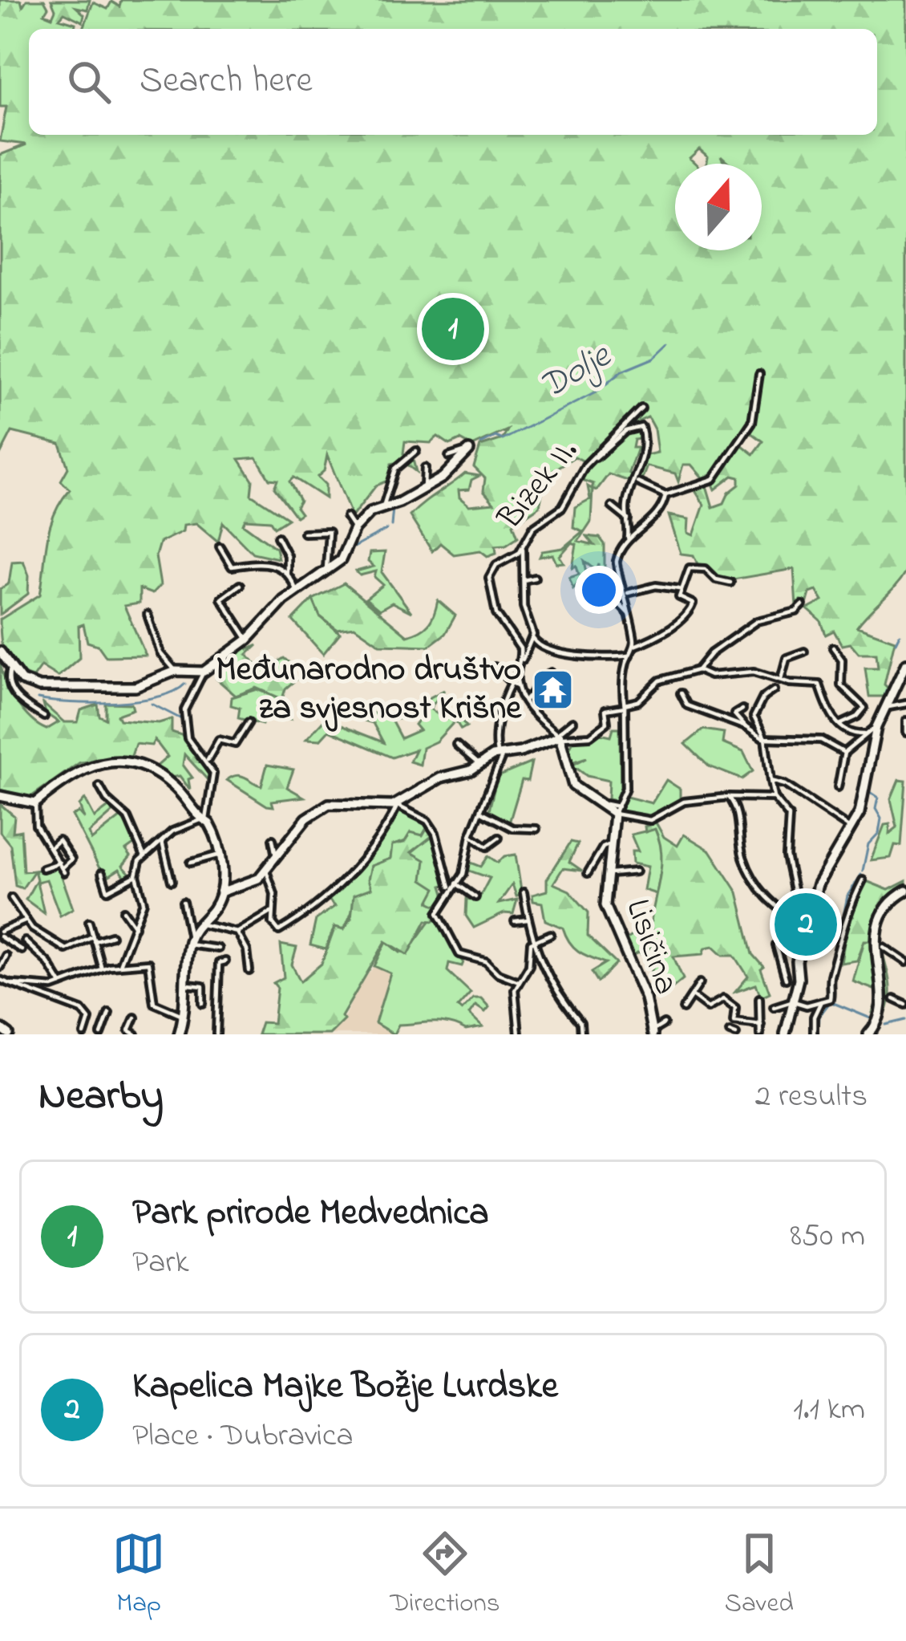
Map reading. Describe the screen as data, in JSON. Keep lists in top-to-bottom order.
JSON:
{
  "streets": {
    "street": ["Bizek II.", "Lisičina"]
  },
  "water": ["Dolje"],
  "places": {
    "temple": ["Međunarodno društvo za svjesnost Krišne"]
  },
  "north": "top",
  "page": {
    "search": "Search here",
    "pins": ["1", "2"],
    "heading": ["Nearby", "2 results"],
    "list": [
      {
        "mark": "1",
        "name": "Park prirode Medvednica",
        "note": "Park",
        "value": "850 m"
      },
      {
        "mark": "2",
        "name": "Kapelica Majke Božje Lurdske",
        "note": "Place · Dubravica",
        "value": "1.1 km"
      }
    ],
    "nav": ["Map", "Directions", "Saved"]
  }
}
